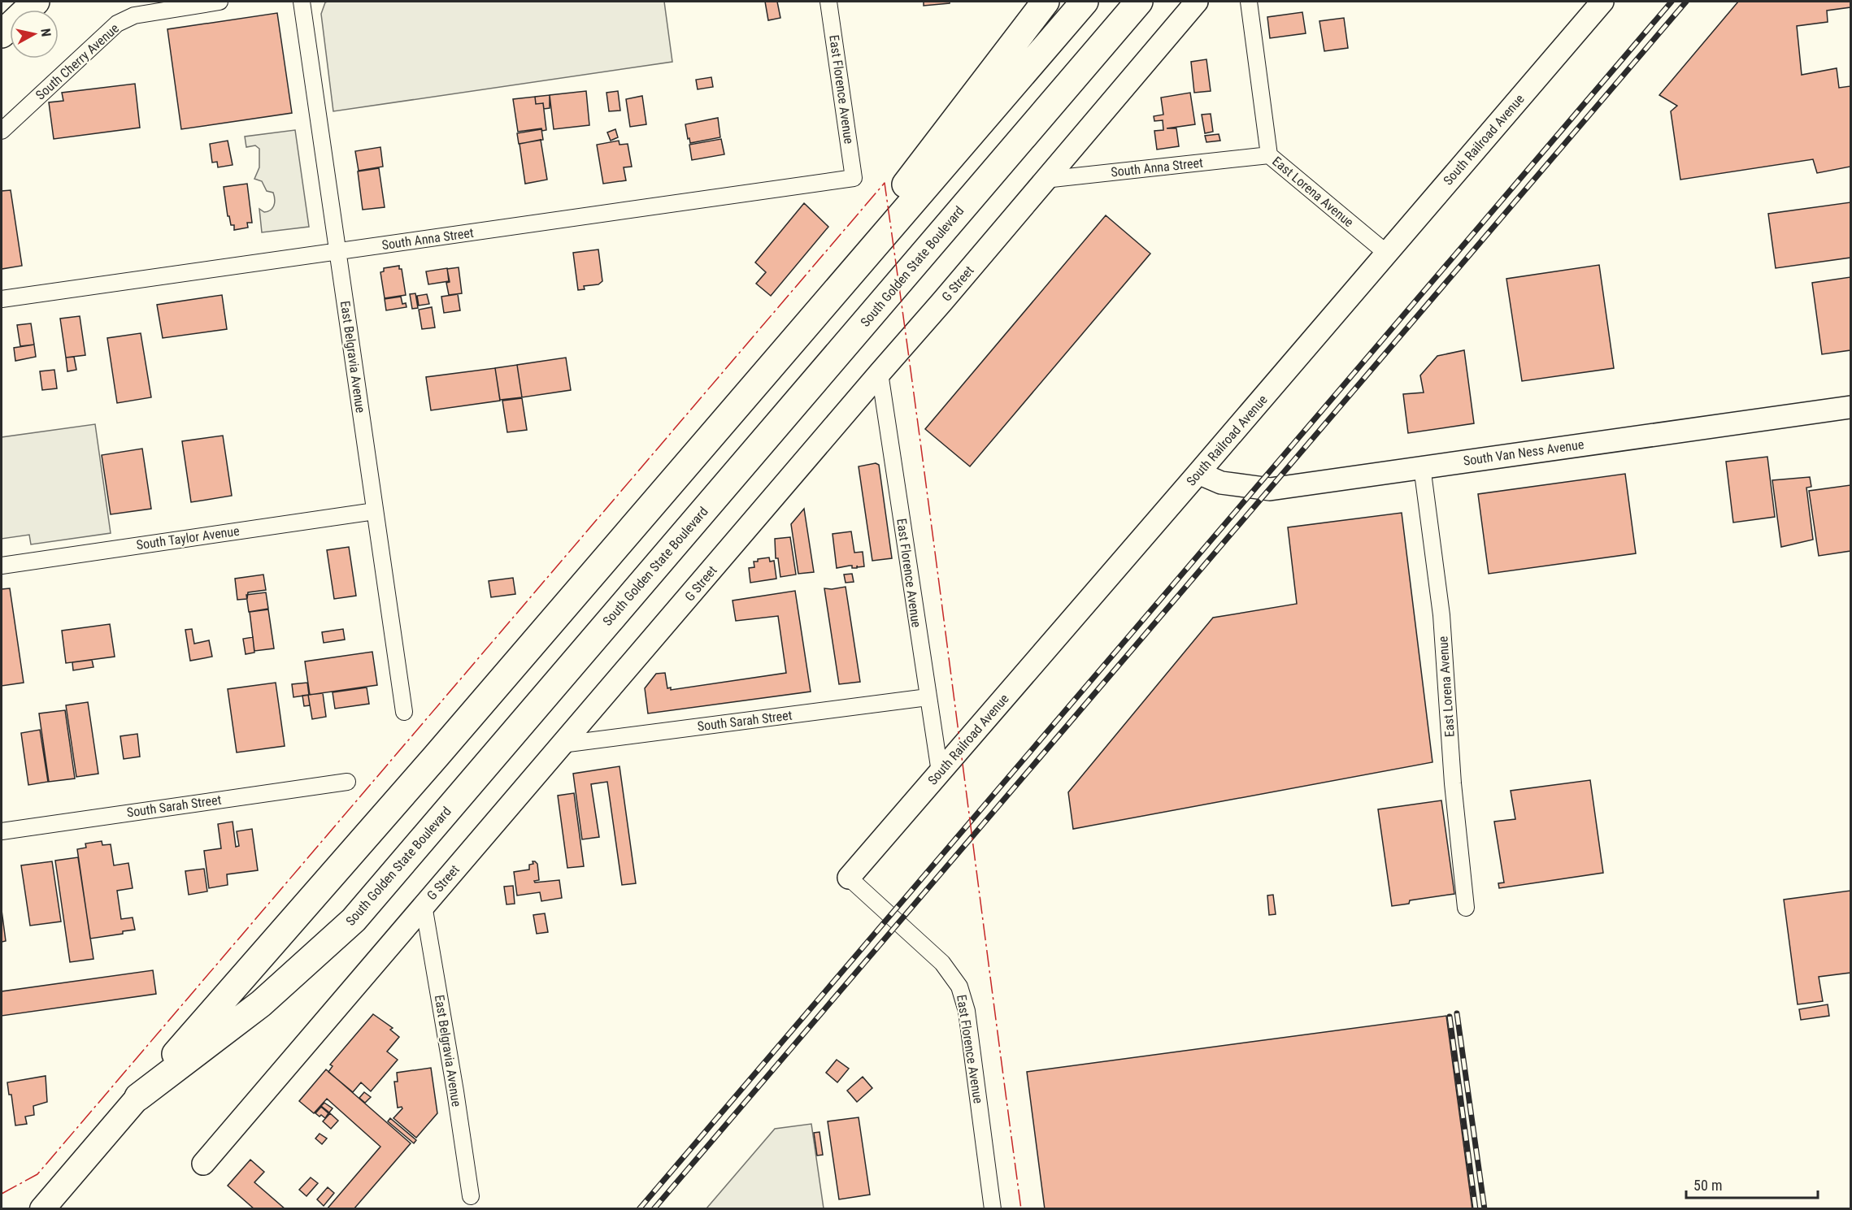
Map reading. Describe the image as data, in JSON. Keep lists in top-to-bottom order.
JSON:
{
  "streets": {
    "highway": ["South Golden State Boulevard"],
    "street": [
      "South Cherry Avenue",
      "East Florence Avenue",
      "South Railroad Avenue",
      "South Anna Street",
      "East Lorena Avenue",
      "G Street",
      "East Belgravia Avenue",
      "South Van Ness Avenue",
      "South Taylor Avenue",
      "South Sarah Street"
    ]
  },
  "crossings": [
    ["East Florence Avenue", "South Railroad Avenue"],
    ["East Florence Avenue", "South Anna Street"],
    ["East Florence Avenue", "G Street"],
    ["East Florence Avenue", "South Sarah Street"],
    ["South Railroad Avenue", "East Lorena Avenue"],
    ["South Railroad Avenue", "South Van Ness Avenue"],
    ["South Anna Street", "East Lorena Avenue"],
    ["South Anna Street", "G Street"],
    ["South Anna Street", "East Belgravia Avenue"],
    ["East Lorena Avenue", "South Van Ness Avenue"],
    ["G Street", "East Belgravia Avenue"],
    ["G Street", "South Sarah Street"],
    ["East Belgravia Avenue", "South Taylor Avenue"]
  ],
  "scale_bar": "50 m",
  "north": "right"
}
